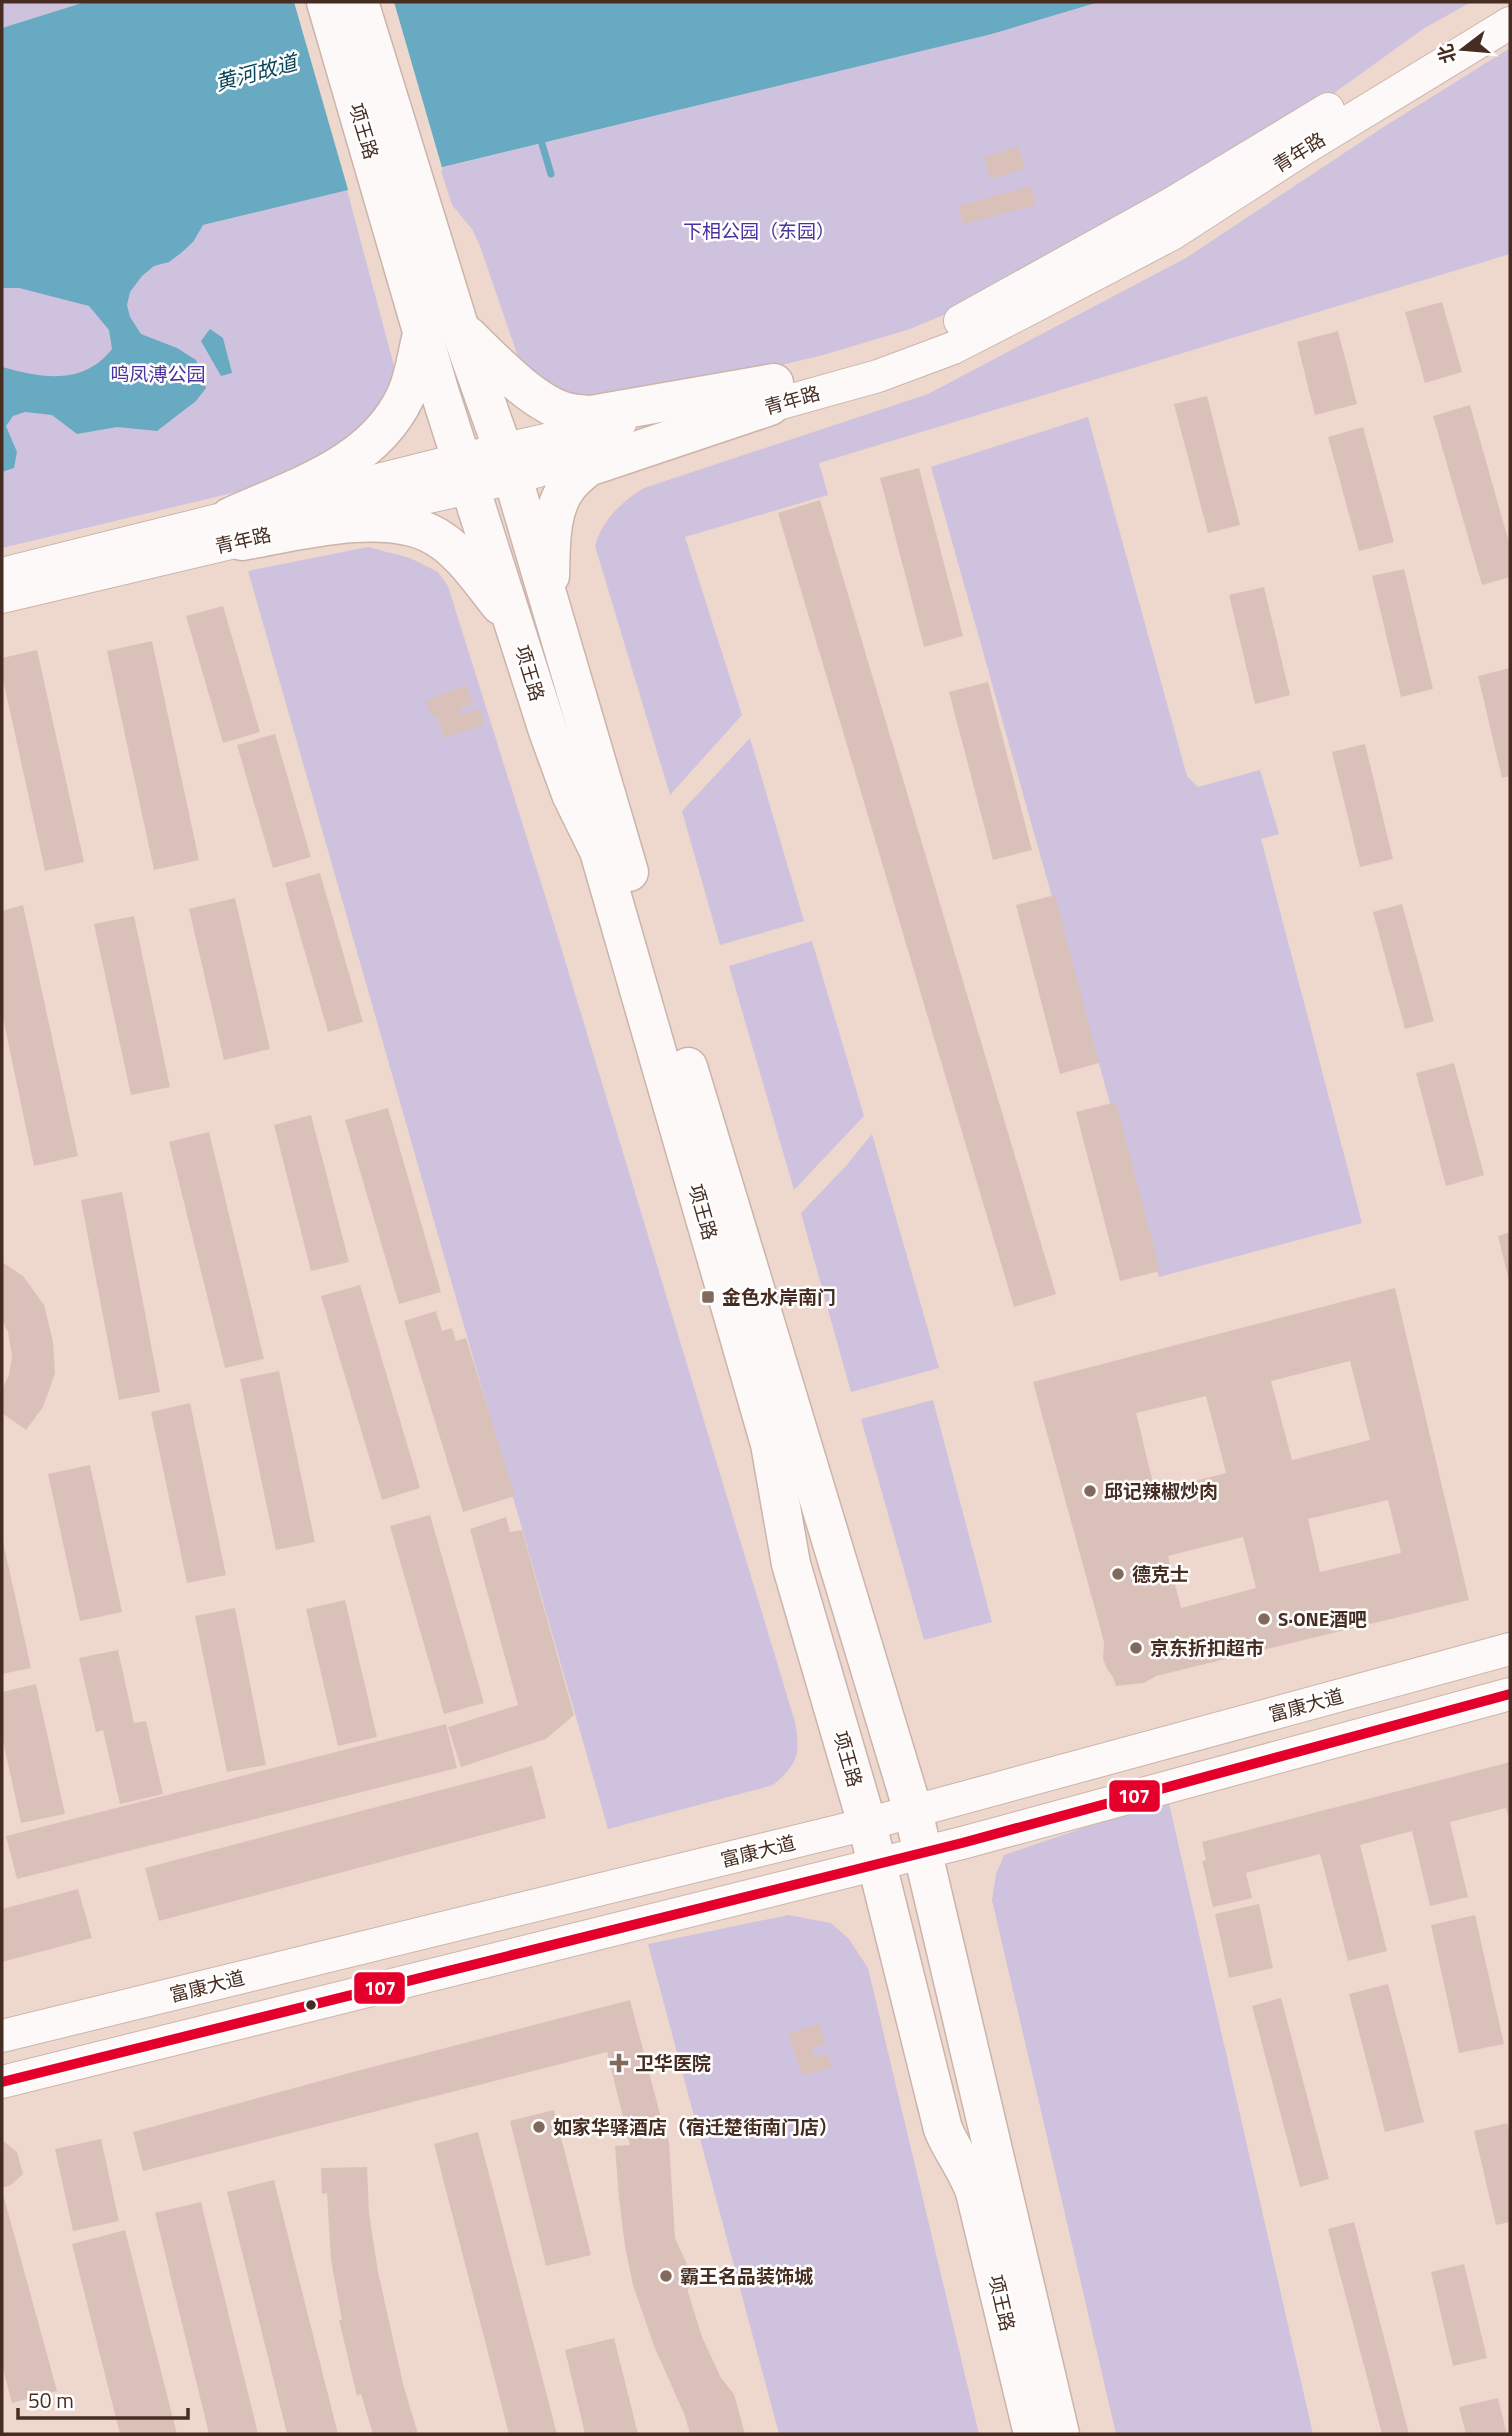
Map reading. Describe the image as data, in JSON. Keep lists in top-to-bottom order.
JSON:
{
  "streets": {
    "main road": ["项王路"],
    "street": ["青年路", "富康大道"]
  },
  "crossings": [
    ["项王路", "青年路"],
    ["项王路", "富康大道"]
  ],
  "water": ["黄河故道"],
  "parks": ["下相公园（东园）", "鸣凤溥公园"],
  "places": {
    "transit": ["金色水岸南门"],
    "other": [
      "邱记辣椒炒肉",
      "德克士",
      "S·ONE酒吧",
      "京东折扣超市",
      "如家华驿酒店（宿迁楚街南门店）",
      "霸王名品装饰城"
    ],
    "health": ["卫华医院"]
  },
  "lines": ["transit line 107"],
  "scale_bar": "50 m",
  "north": "left"
}
